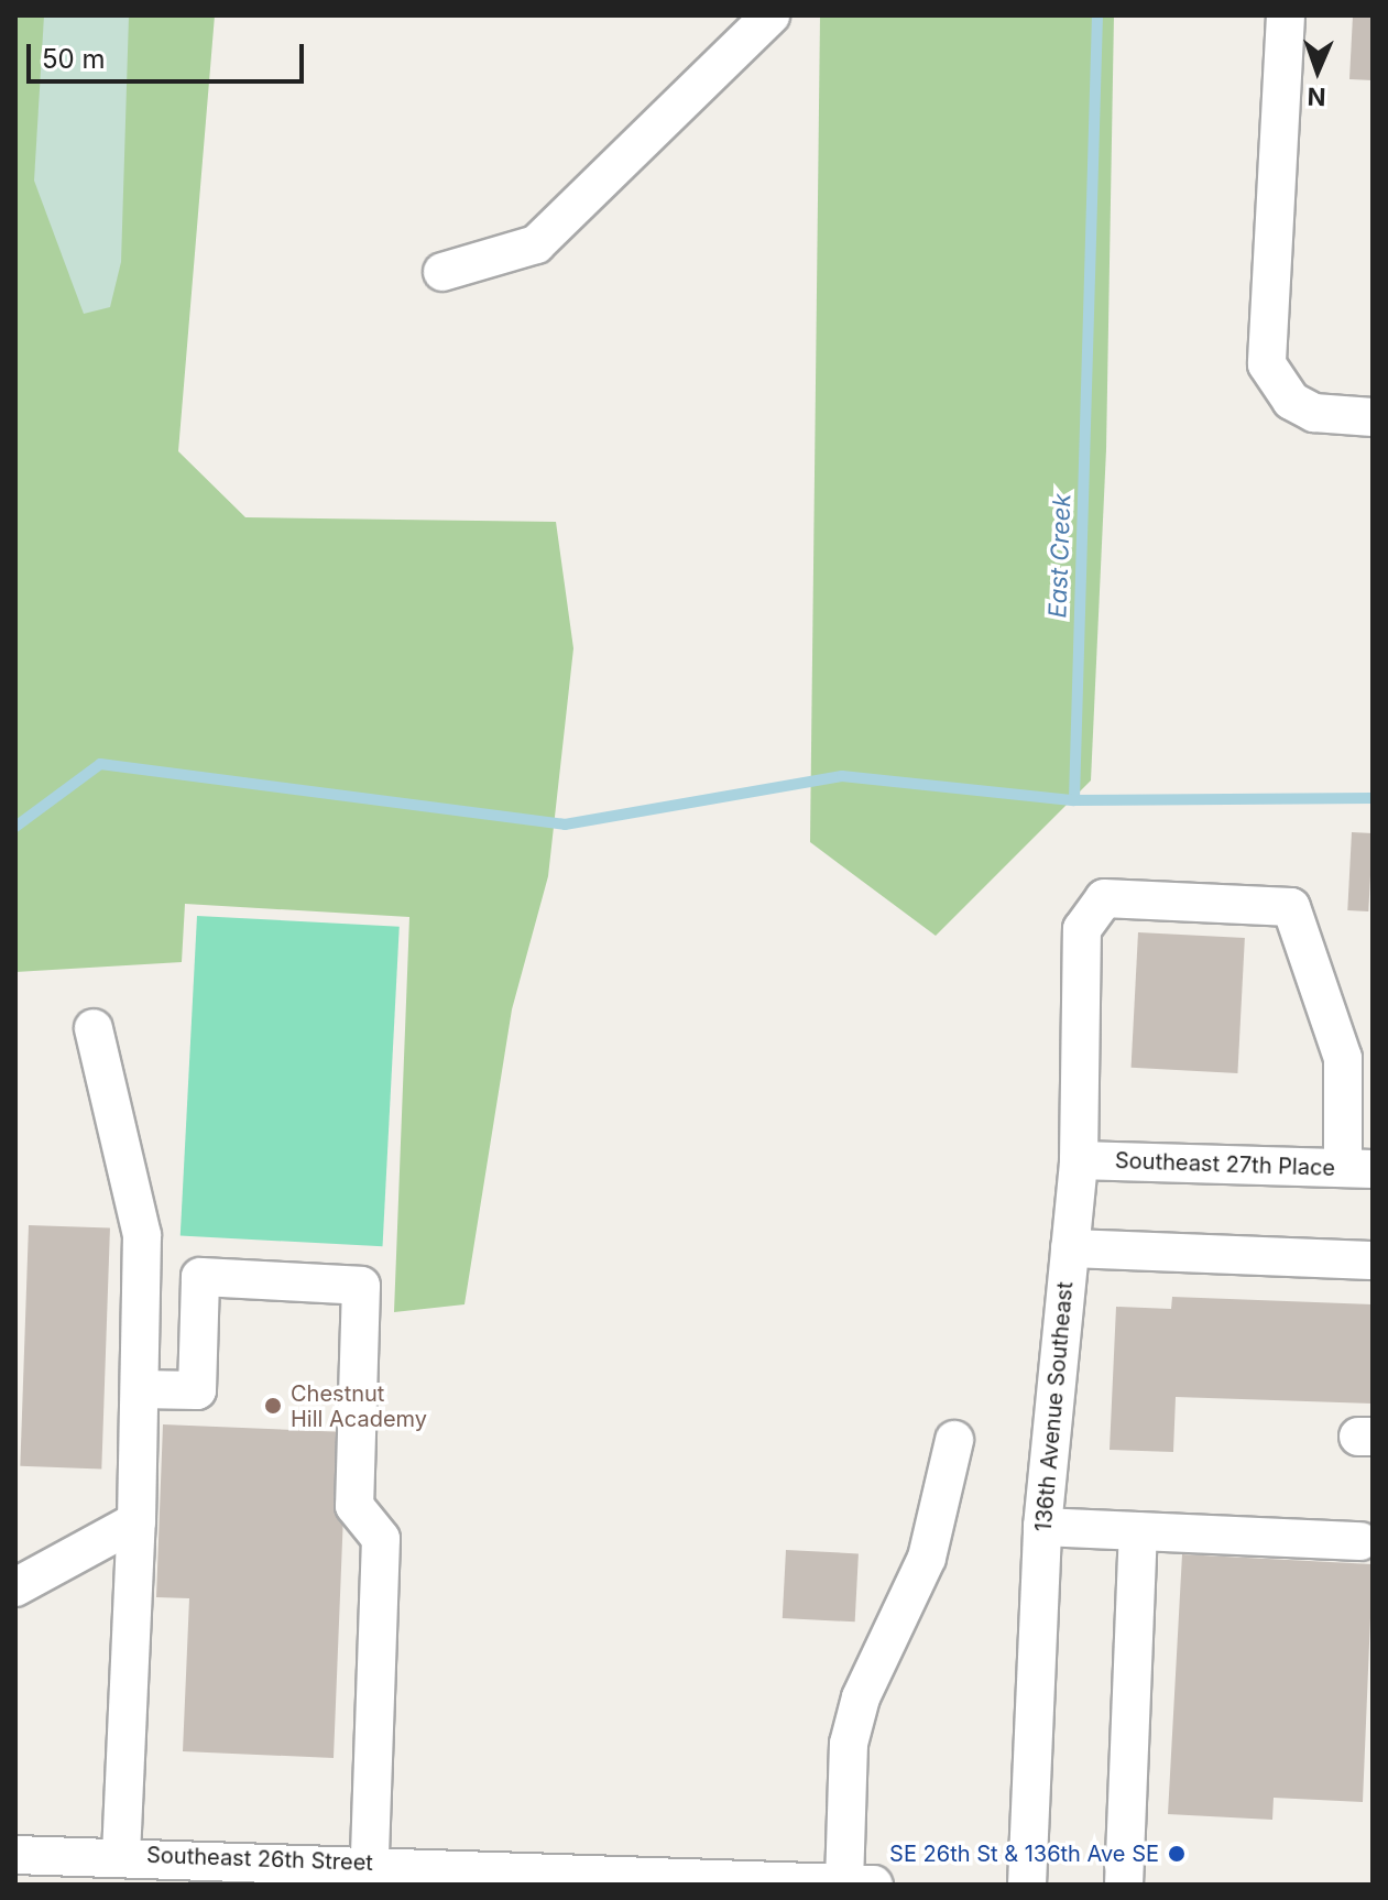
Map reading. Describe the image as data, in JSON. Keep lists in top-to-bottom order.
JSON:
{
  "streets": {
    "street": ["Southeast 27th Place", "136th Avenue Southeast", "Southeast 26th Street"]
  },
  "crossings": [
    ["Southeast 27th Place", "136th Avenue Southeast"]
  ],
  "water": ["East Creek"],
  "places": ["Chestnut Hill Academy", "SE 26th St & 136th Ave SE"],
  "scale_bar": "50 m",
  "north": "bottom"
}
